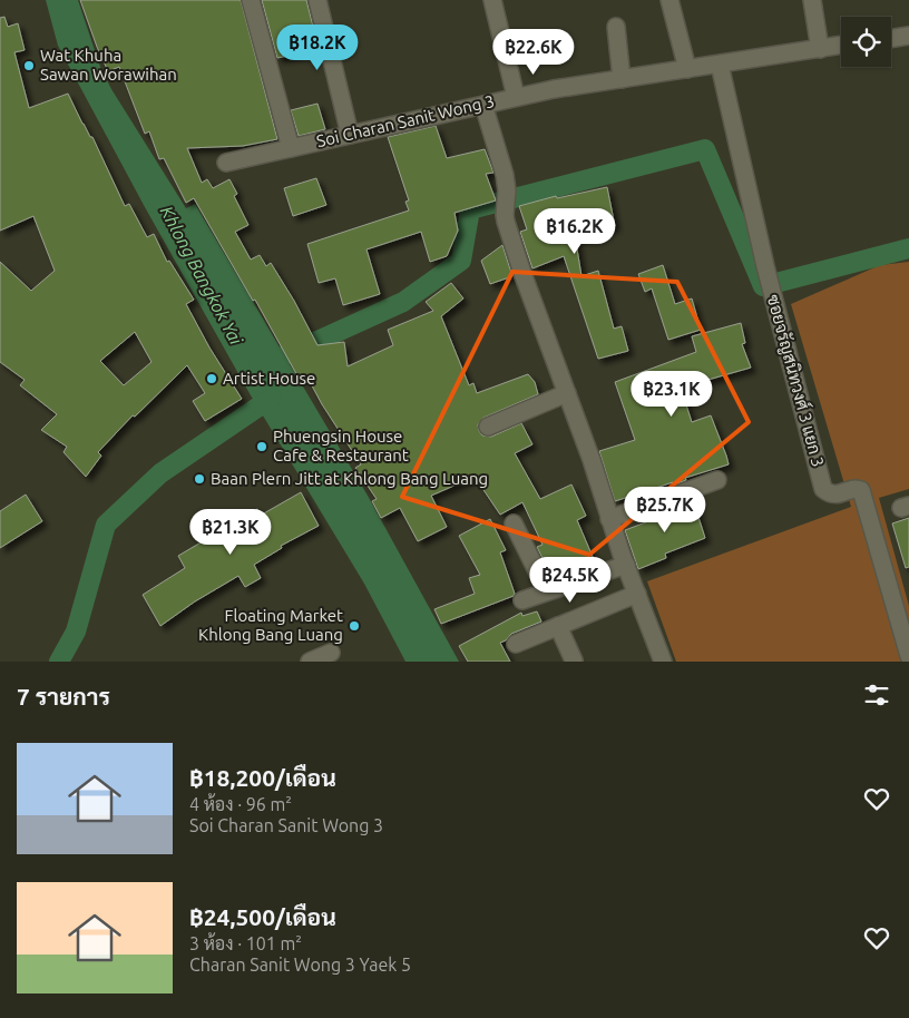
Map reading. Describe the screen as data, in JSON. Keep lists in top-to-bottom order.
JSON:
{
  "streets": {
    "street": ["Soi Charan Sanit Wong 3", "ซอยจรัญสนิทวงศ์ 3 แยก 3"]
  },
  "crossings": [
    ["Soi Charan Sanit Wong 3", "ซอยจรัญสนิทวงศ์ 3 แยก 3"]
  ],
  "water": ["Khlong Bangkok Yai"],
  "places": [
    "Wat Khuha Sawan Worawihan",
    "Artist House",
    "Phuengsin House Cafe & Restaurant",
    "Baan Plern Jitt at Khlong Bang Luang",
    "Floating Market Khlong Bang Luang"
  ],
  "page": {
    "price": [
      "฿18.2K",
      "฿22.6K",
      "฿16.2K",
      "฿23.1K",
      "฿25.7K",
      "฿21.3K",
      "฿24.5K"
    ],
    "heading": "7 รายการ",
    "list": [
      {
        "name": "฿18,200/เดือน",
        "note": "4 ห้อง · 96 m² · Soi Charan Sanit Wong 3"
      },
      {
        "name": "฿24,500/เดือน",
        "note": "3 ห้อง · 101 m² · Charan Sanit Wong 3 Yaek 5"
      }
    ]
  }
}
